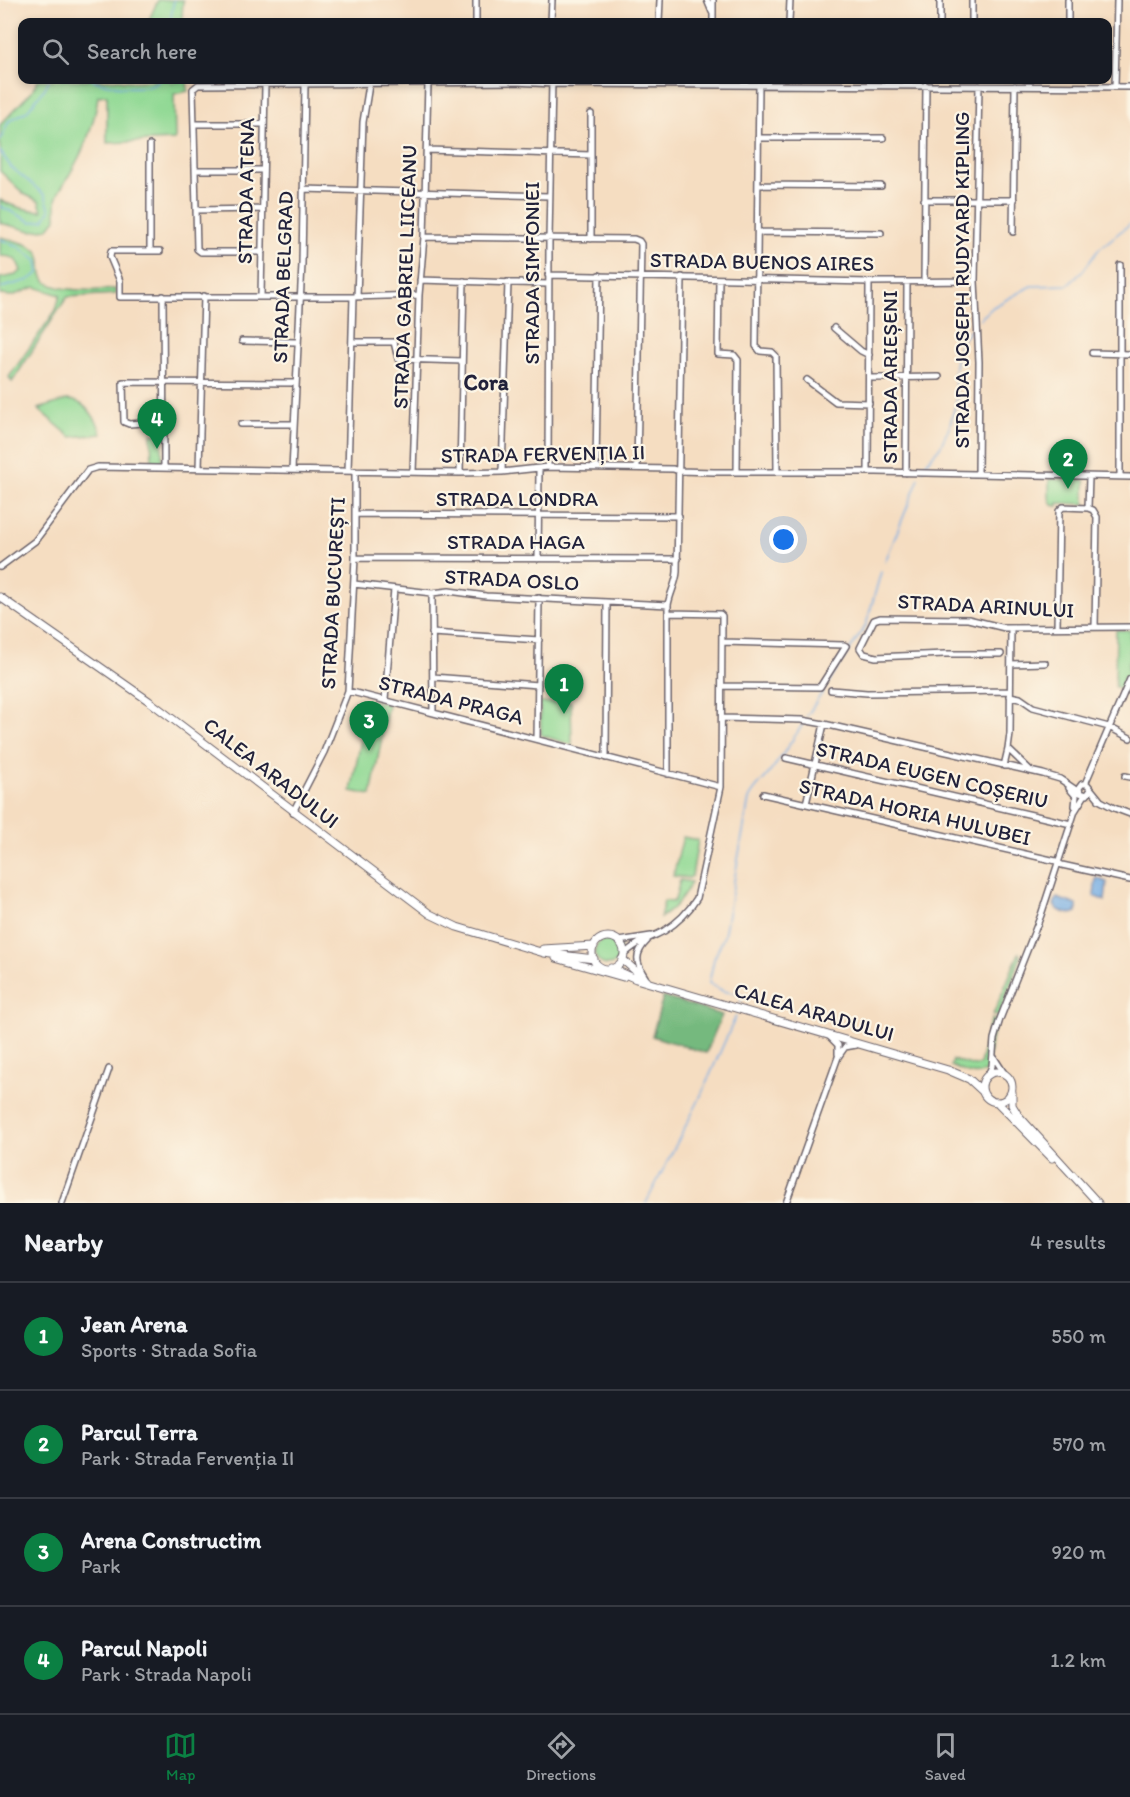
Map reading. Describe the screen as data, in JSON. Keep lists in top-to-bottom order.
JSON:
{
  "streets": {
    "main road": ["CALEA ARADULUI"],
    "street": [
      "STRADA ATENA",
      "STRADA BUENOS AIRES",
      "STRADA SIMFONIEI",
      "STRADA BELGRAD",
      "STRADA GABRIEL LIICEANU",
      "STRADA JOSEPH RUDYARD KIPLING",
      "STRADA ARIEȘENI",
      "STRADA FERVENȚIA II",
      "STRADA LONDRA",
      "STRADA HAGA",
      "STRADA OSLO",
      "STRADA BUCUREȘTI",
      "STRADA ARINULUI",
      "STRADA PRAGA",
      "STRADA EUGEN COȘERIU",
      "STRADA HORIA HULUBEI"
    ]
  },
  "crossings": [
    ["STRADA BUENOS AIRES", "STRADA SIMFONIEI"],
    ["STRADA BUENOS AIRES", "STRADA JOSEPH RUDYARD KIPLING"],
    ["STRADA BUENOS AIRES", "STRADA ARIEȘENI"],
    ["STRADA SIMFONIEI", "STRADA FERVENȚIA II"],
    ["STRADA BELGRAD", "STRADA FERVENȚIA II"],
    ["STRADA GABRIEL LIICEANU", "STRADA FERVENȚIA II"],
    ["STRADA JOSEPH RUDYARD KIPLING", "STRADA FERVENȚIA II"],
    ["STRADA ARIEȘENI", "STRADA FERVENȚIA II"],
    ["STRADA FERVENȚIA II", "STRADA BUCUREȘTI"],
    ["STRADA LONDRA", "STRADA BUCUREȘTI"],
    ["STRADA HAGA", "STRADA BUCUREȘTI"],
    ["STRADA OSLO", "STRADA BUCUREȘTI"],
    ["STRADA BUCUREȘTI", "STRADA PRAGA"],
    ["STRADA BUCUREȘTI", "CALEA ARADULUI"]
  ],
  "districts": ["Cora"],
  "page": {
    "search": "Search here",
    "pins": [
      "4",
      "2",
      "1",
      "3"
    ],
    "heading": ["Nearby", "4 results"],
    "list": [
      {
        "mark": "1",
        "name": "Jean Arena",
        "note": "Sports · Strada Sofia",
        "value": "550 m"
      },
      {
        "mark": "2",
        "name": "Parcul Terra",
        "note": "Park · Strada Fervenția II",
        "value": "570 m"
      },
      {
        "mark": "3",
        "name": "Arena Constructim",
        "note": "Park",
        "value": "920 m"
      },
      {
        "mark": "4",
        "name": "Parcul Napoli",
        "note": "Park · Strada Napoli",
        "value": "1.2 km"
      }
    ],
    "nav": ["Map", "Directions", "Saved"]
  }
}
